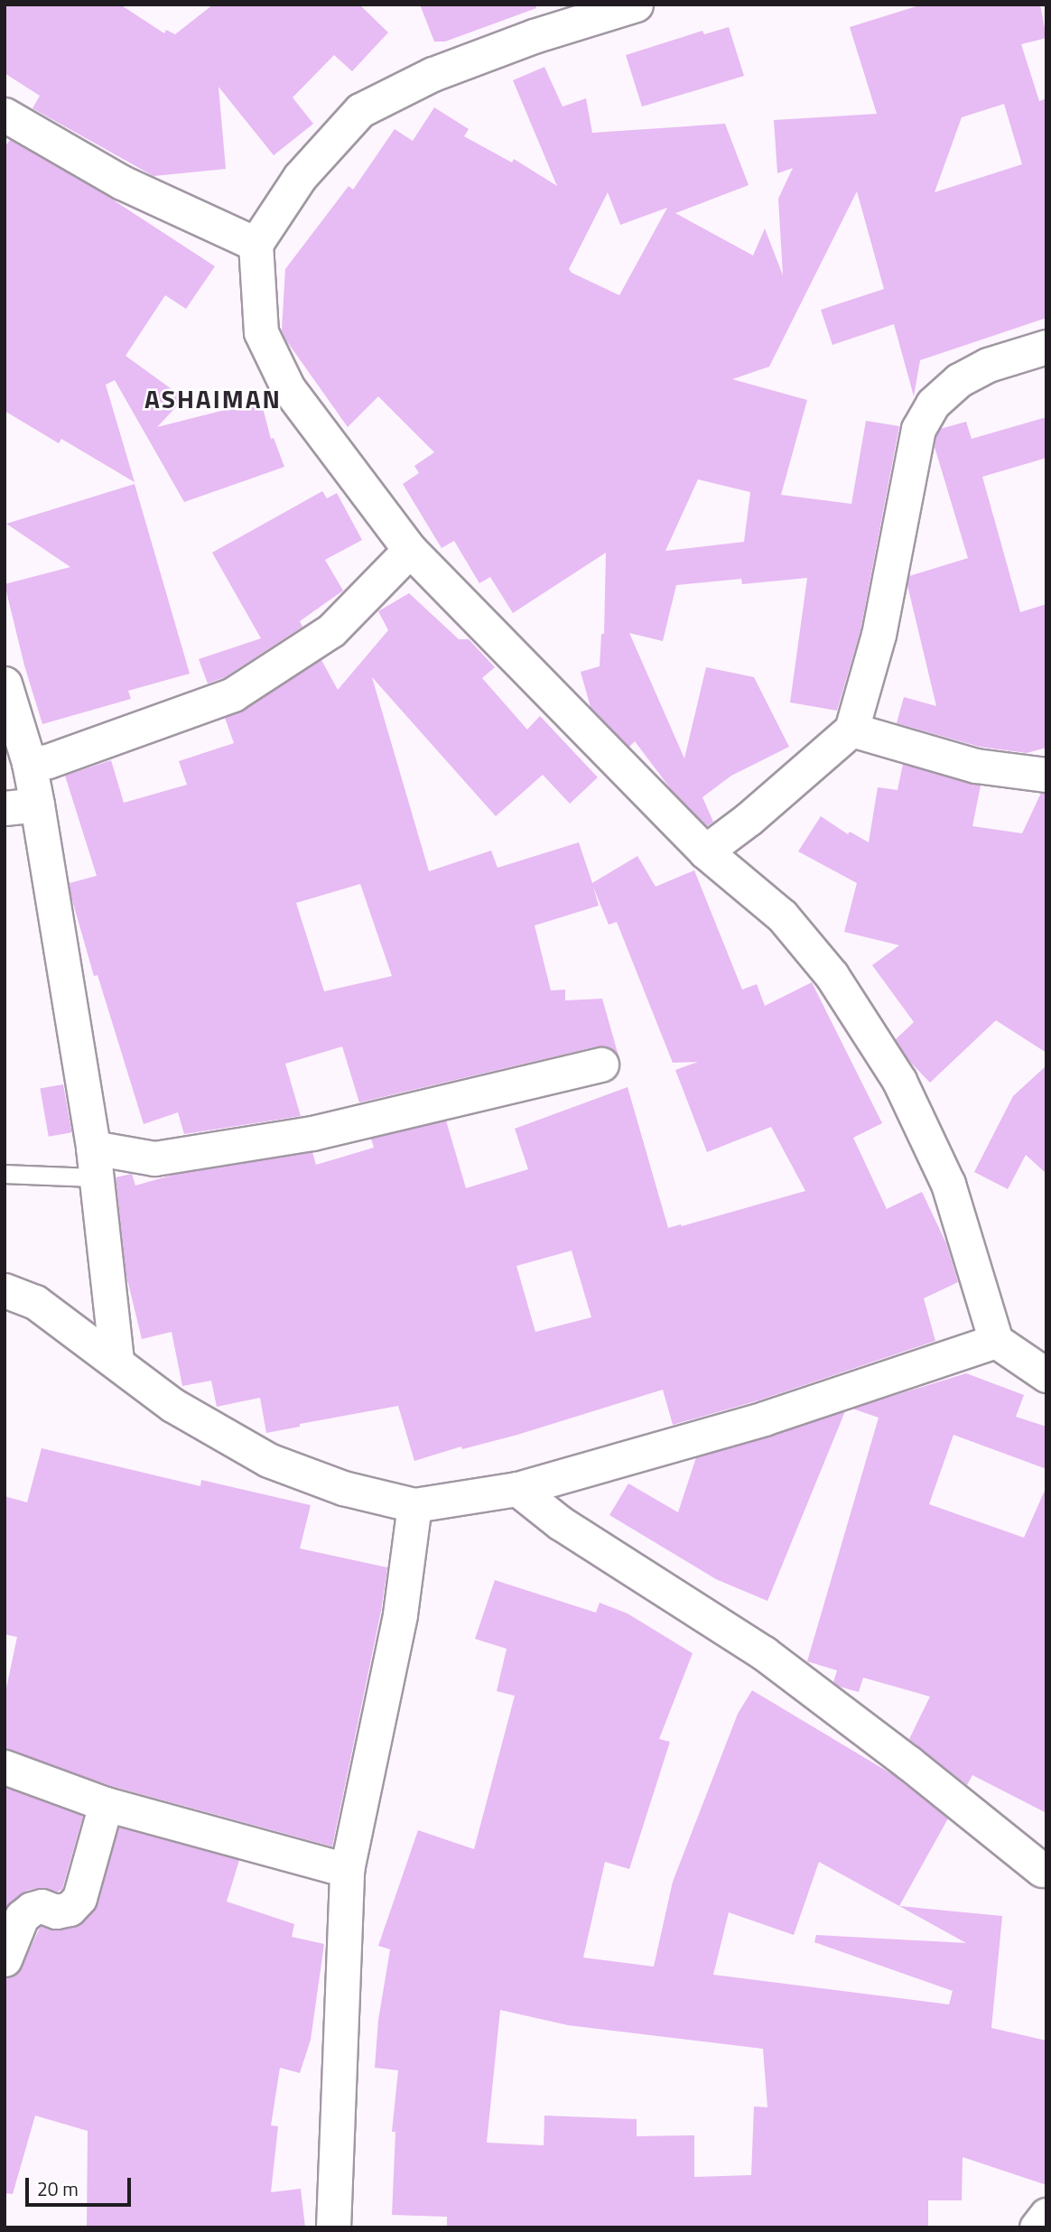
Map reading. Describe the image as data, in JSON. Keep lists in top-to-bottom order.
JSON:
{
  "districts": ["ASHAIMAN"],
  "scale_bar": "20 m"
}
